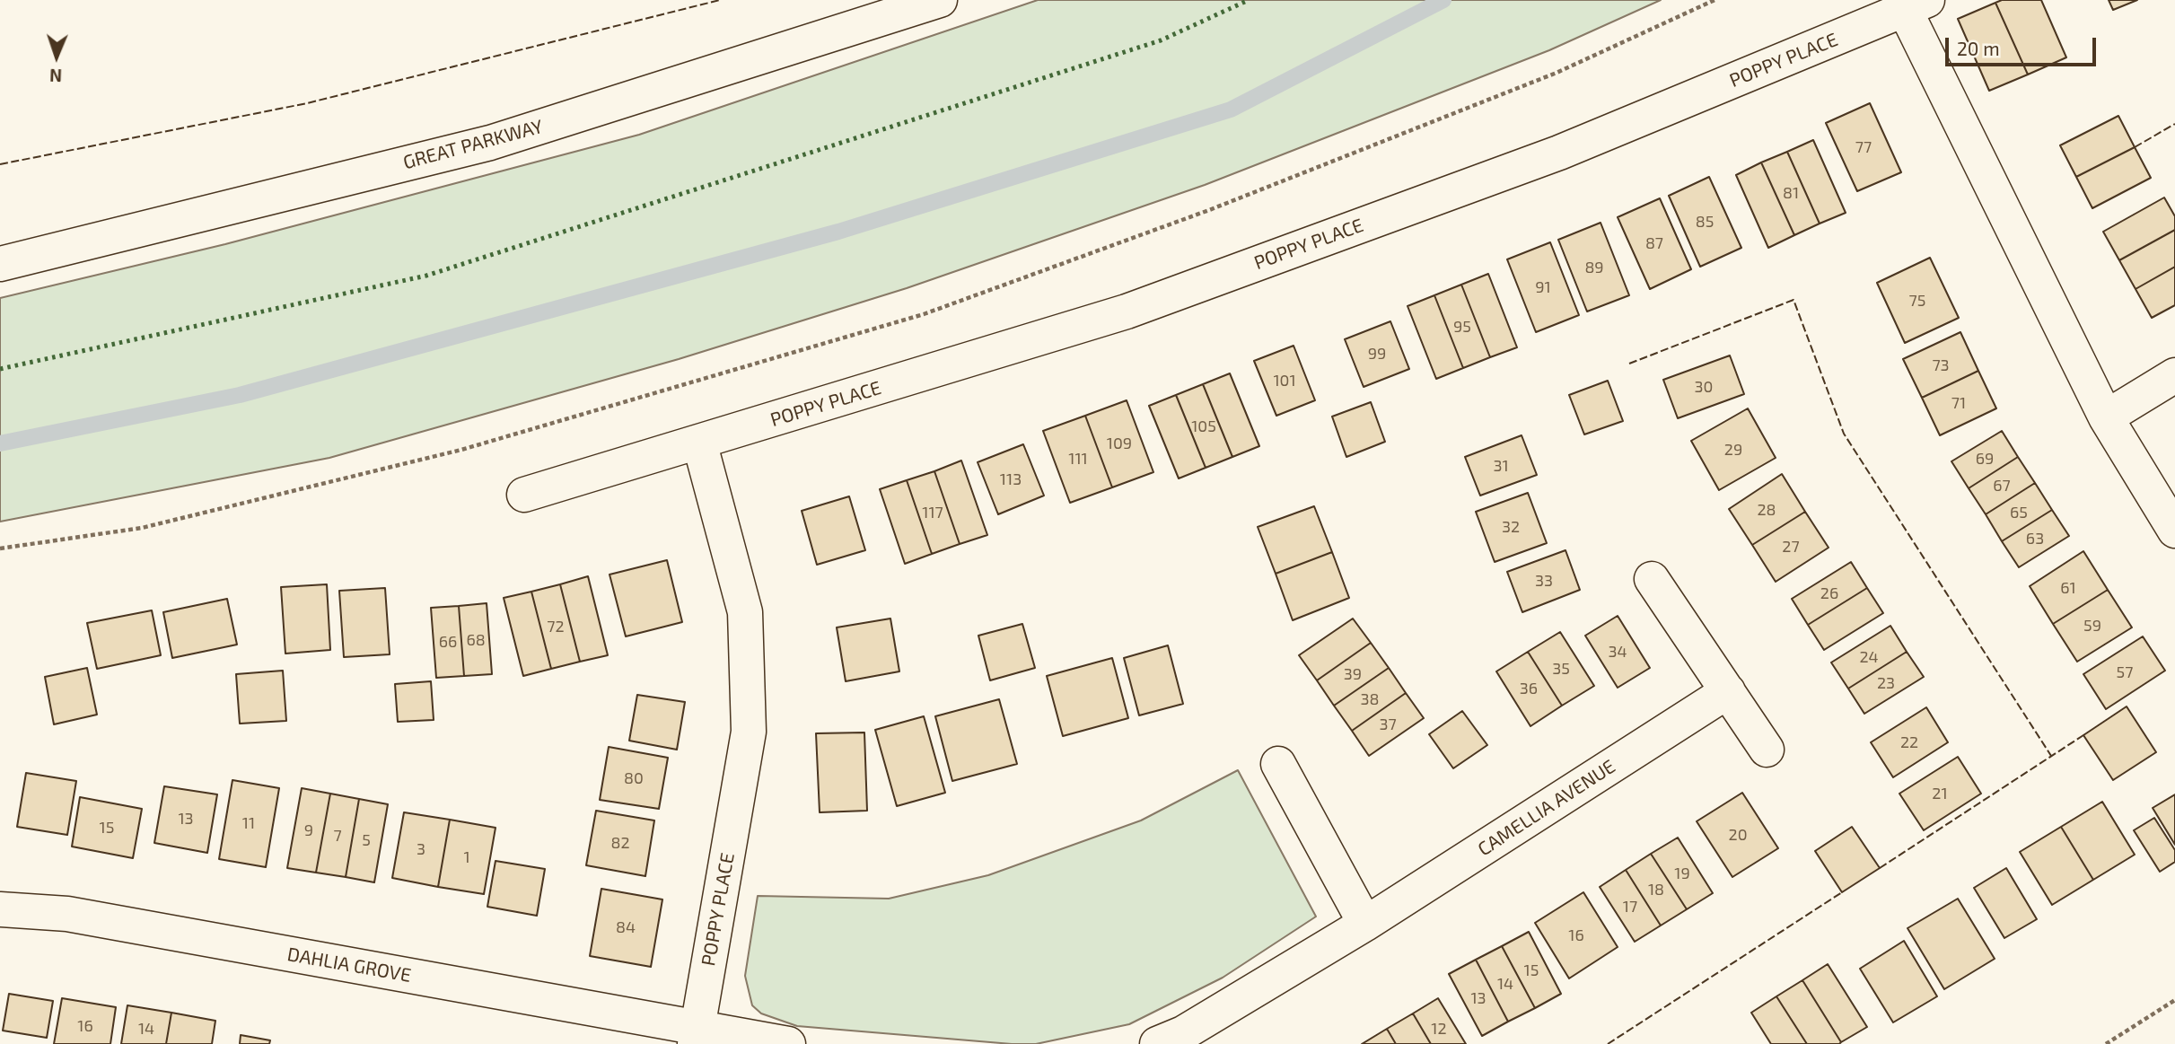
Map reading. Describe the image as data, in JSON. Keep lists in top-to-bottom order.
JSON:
{
  "streets": {
    "street": [
      "POPPY PLACE",
      "GREAT PARKWAY",
      "CAMELLIA AVENUE",
      "DAHLIA GROVE"
    ]
  },
  "crossings": [
    ["POPPY PLACE", "DAHLIA GROVE"]
  ],
  "house_numbers": [
    "77",
    "81",
    "85",
    "87",
    "89",
    "91",
    "75",
    "95",
    "99",
    "73",
    "101",
    "30",
    "71",
    "105",
    "109",
    "29",
    "111",
    "69",
    "31",
    "113",
    "67",
    "28",
    "117",
    "65",
    "32",
    "63",
    "27",
    "33",
    "61",
    "26",
    "59",
    "72",
    "68",
    "66",
    "34",
    "24",
    "35",
    "57",
    "39",
    "23",
    "36",
    "38",
    "37",
    "22",
    "80",
    "21",
    "13",
    "11",
    "15",
    "9",
    "20",
    "7",
    "5",
    "82",
    "3",
    "1",
    "19",
    "18",
    "17",
    "84",
    "16",
    "15",
    "14",
    "13",
    "16",
    "14",
    "12"
  ],
  "scale_bar": "20 m",
  "north": "bottom"
}
